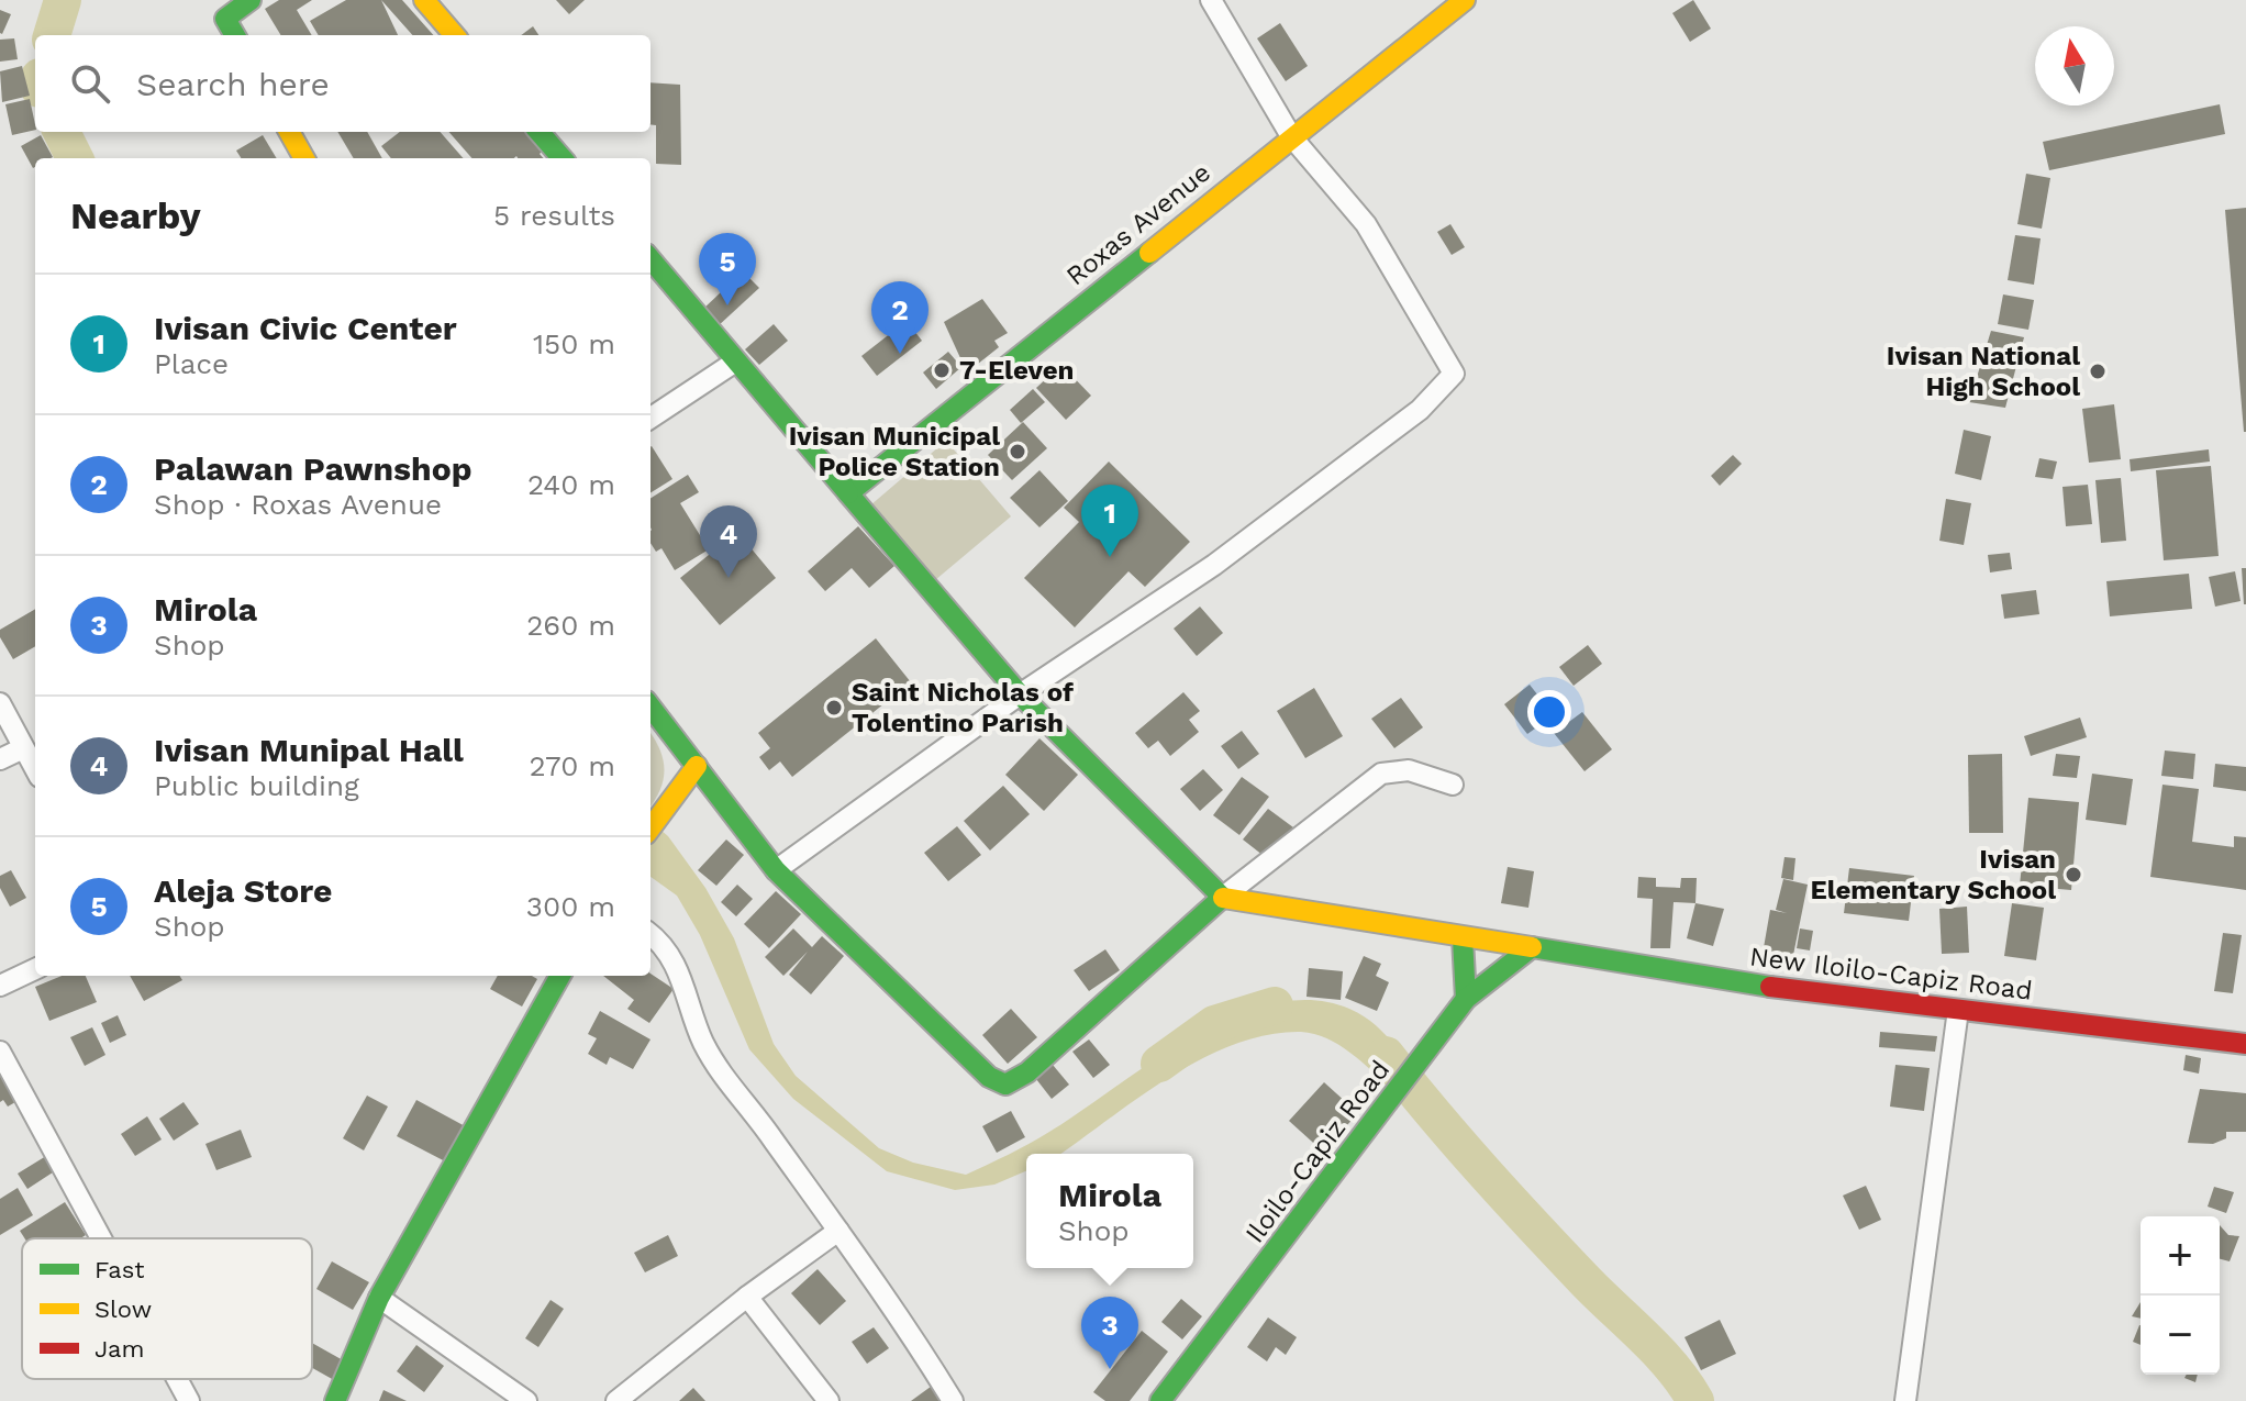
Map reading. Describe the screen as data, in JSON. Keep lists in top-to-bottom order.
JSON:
{
  "streets": {
    "main road": ["Roxas Avenue", "New Iloilo-Capiz Road", "Iloilo-Capiz Road"]
  },
  "crossings": [
    ["New Iloilo-Capiz Road", "Iloilo-Capiz Road"]
  ],
  "places": [
    "7-Eleven",
    "Ivisan National High School",
    "Ivisan Municipal Police Station",
    "Saint Nicholas of Tolentino Parish",
    "Ivisan Elementary School"
  ],
  "legend": ["Fast", "Slow", "Jam"],
  "north": "top",
  "page": {
    "search": "Search here",
    "heading": ["Nearby", "5 results"],
    "pins": [
      "5",
      "2",
      "1",
      "4",
      "3"
    ],
    "list": [
      {
        "mark": "1",
        "name": "Ivisan Civic Center",
        "note": "Place",
        "value": "150 m"
      },
      {
        "mark": "2",
        "name": "Palawan Pawnshop",
        "note": "Shop · Roxas Avenue",
        "value": "240 m"
      },
      {
        "mark": "3",
        "name": "Mirola",
        "note": "Shop",
        "value": "260 m"
      },
      {
        "mark": "4",
        "name": "Ivisan Munipal Hall",
        "note": "Public building",
        "value": "270 m"
      },
      {
        "mark": "5",
        "name": "Aleja Store",
        "note": "Shop",
        "value": "300 m"
      }
    ],
    "popup": ["Mirola", "Shop"],
    "map_buttons": ["+", "−"]
  }
}
